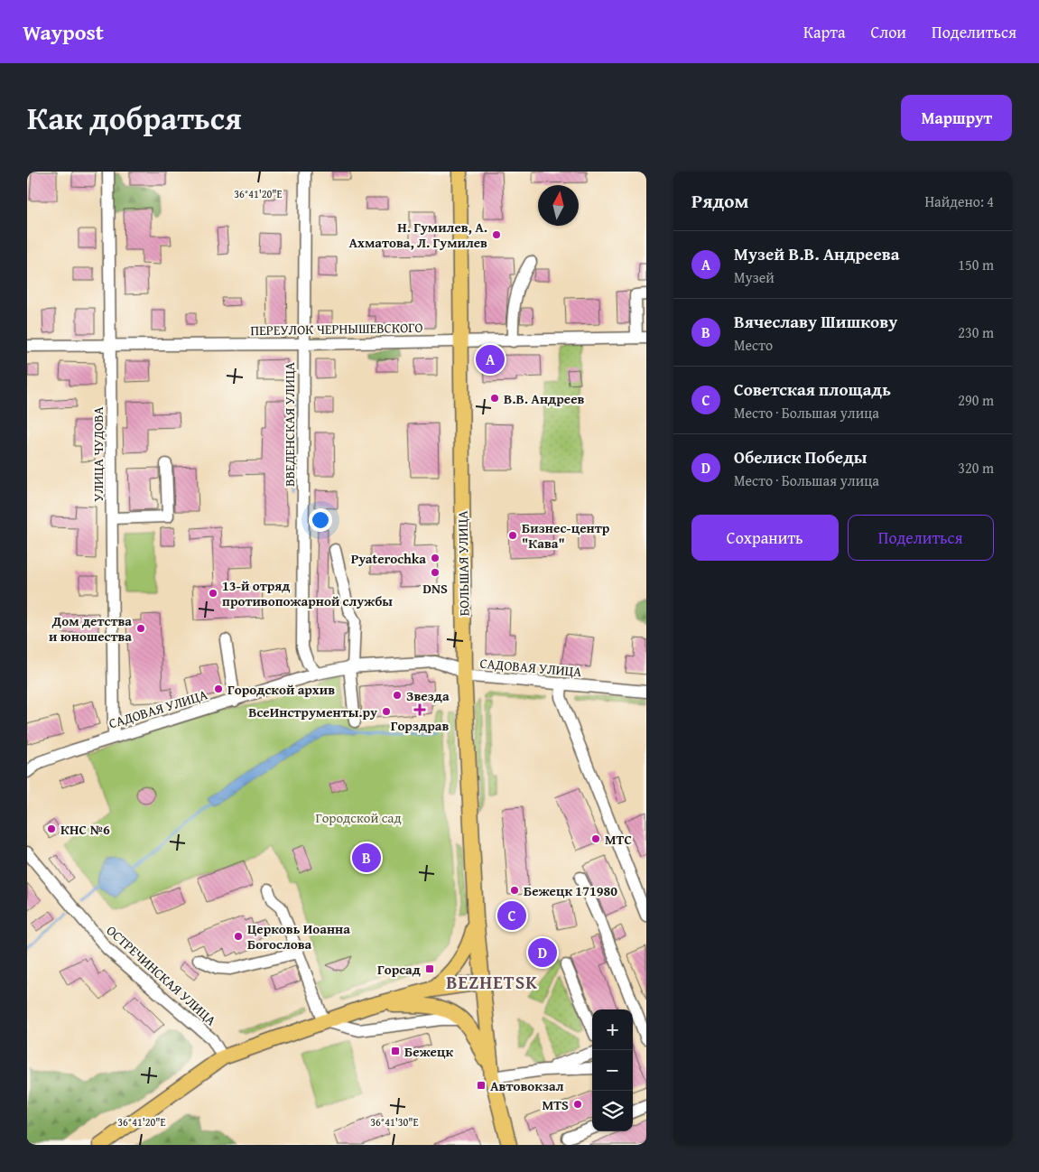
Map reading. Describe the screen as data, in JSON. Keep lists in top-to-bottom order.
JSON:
{
  "streets": {
    "main road": ["БОЛЬШАЯ УЛИЦА"],
    "street": [
      "ПЕРЕУЛОК ЧЕРНЫШЕВСКОГО",
      "ВВЕДЕНСКАЯ УЛИЦА",
      "УЛИЦА ЧУДОВА",
      "САДОВАЯ УЛИЦА",
      "ОСТРЕЧИНСКАЯ УЛИЦА"
    ]
  },
  "crossings": [
    ["ПЕРЕУЛОК ЧЕРНЫШЕВСКОГО", "ВВЕДЕНСКАЯ УЛИЦА"],
    ["ПЕРЕУЛОК ЧЕРНЫШЕВСКОГО", "УЛИЦА ЧУДОВА"],
    ["ПЕРЕУЛОК ЧЕРНЫШЕВСКОГО", "БОЛЬШАЯ УЛИЦА"],
    ["ВВЕДЕНСКАЯ УЛИЦА", "САДОВАЯ УЛИЦА"],
    ["УЛИЦА ЧУДОВА", "САДОВАЯ УЛИЦА"],
    ["БОЛЬШАЯ УЛИЦА", "САДОВАЯ УЛИЦА"]
  ],
  "districts": ["BEZHETSK"],
  "parks": ["Городской сад"],
  "places": {
    "other": [
      "Н. Гумилев, А. Ахматова, Л. Гумилев",
      "В.В. Андреев",
      "Бизнес-центр \"Кава\"",
      "Pyaterochka",
      "DNS",
      "13-й отряд противопожарной службы",
      "Дом детства и юношества",
      "Городской архив",
      "Звезда",
      "ВсеИнструменты.ру",
      "КНС №6",
      "МТС",
      "Бежецк 171980",
      "Церковь Иоанна Богослова",
      "MTS"
    ],
    "health": ["Горздрав"],
    "transit": ["Горсад", "Бежецк", "Автовокзал"]
  },
  "north": "top",
  "page": {
    "header": "Waypost",
    "nav": ["Карта", "Слои", "Поделиться"],
    "title": "Как добраться",
    "buttons": [
      "Маршрут",
      ["Сохранить", "Поделиться"]
    ],
    "heading": ["Рядом", "Найдено: 4"],
    "list": [
      {
        "mark": "A",
        "name": "Музей В.В. Андреева",
        "note": "Музей",
        "value": "150 m"
      },
      {
        "mark": "B",
        "name": "Вячеславу Шишкову",
        "note": "Место",
        "value": "230 m"
      },
      {
        "mark": "C",
        "name": "Советская площадь",
        "note": "Место · Большая улица",
        "value": "290 m"
      },
      {
        "mark": "D",
        "name": "Обелиск Победы",
        "note": "Место · Большая улица",
        "value": "320 m"
      }
    ],
    "pins": [
      "A",
      "B",
      "C",
      "D"
    ],
    "map_buttons": ["+", "−"]
  },
  "coordinates": ["36°41'20\"E", "36°41'30\"E"]
}
